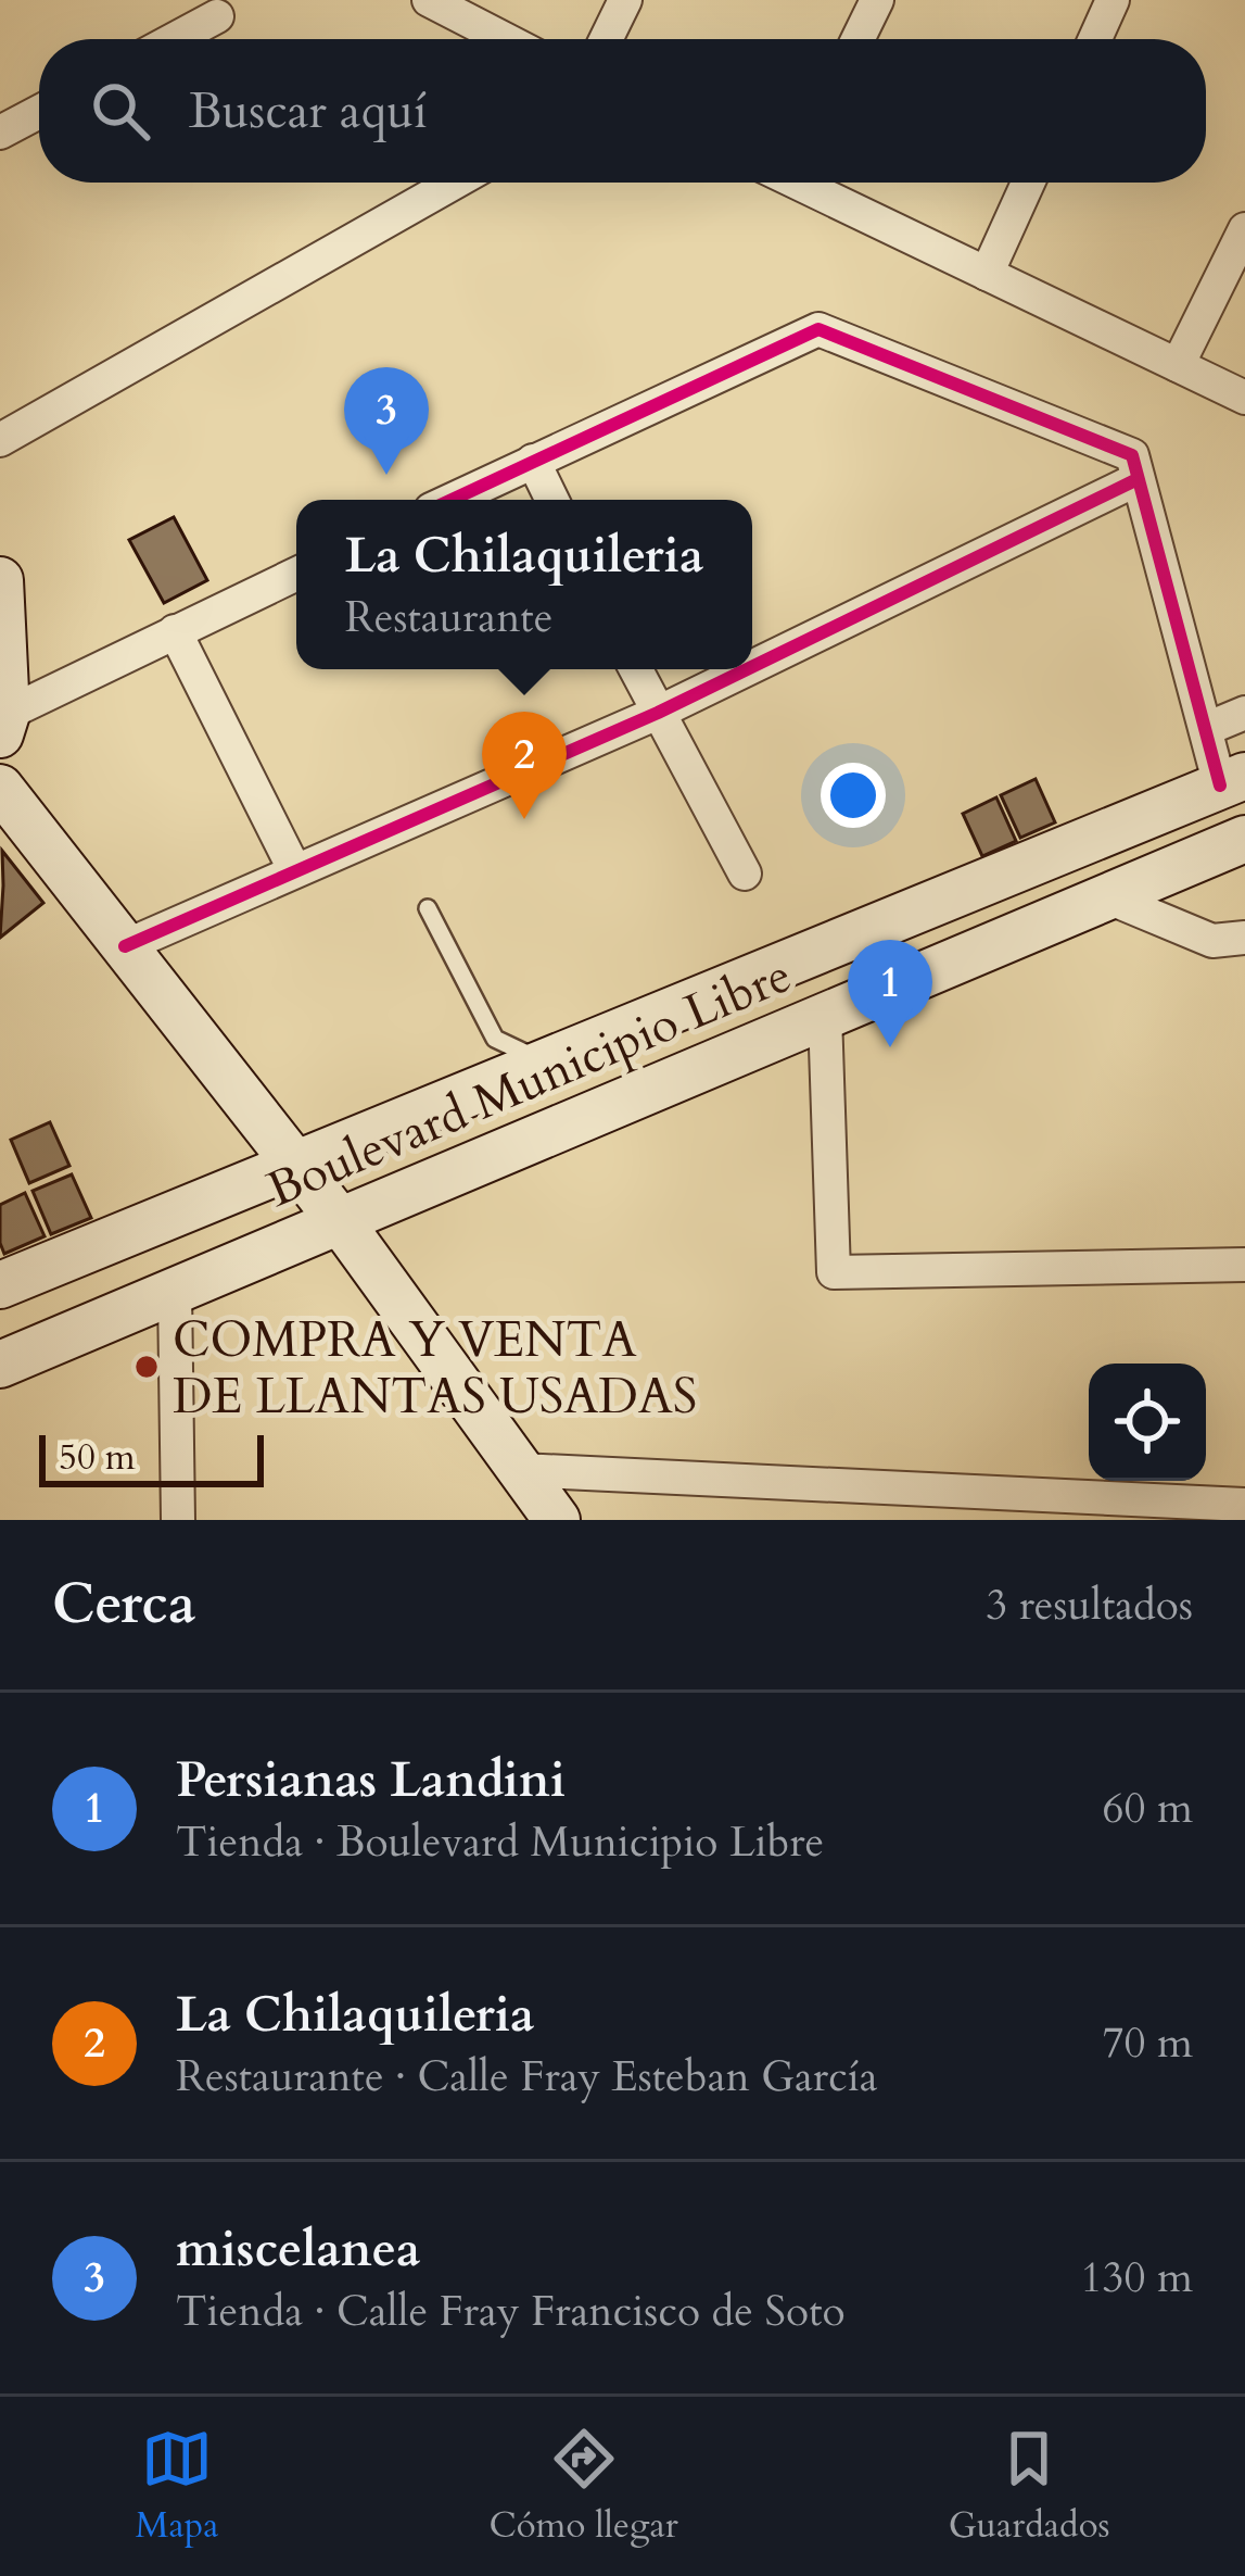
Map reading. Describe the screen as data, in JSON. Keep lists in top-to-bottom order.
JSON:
{
  "streets": {
    "main road": ["Boulevard Municipio Libre"]
  },
  "places": ["COMPRA Y VENTA DE LLANTAS USADAS"],
  "scale_bar": "50 m",
  "page": {
    "search": "Buscar aquí",
    "pins": ["3", "2", "1"],
    "popup": ["La Chilaquileria", "Restaurante"],
    "scale": "50 m",
    "heading": ["Cerca", "3 resultados"],
    "list": [
      {
        "mark": "1",
        "name": "Persianas Landini",
        "note": "Tienda · Boulevard Municipio Libre",
        "value": "60 m"
      },
      {
        "mark": "2",
        "name": "La Chilaquileria",
        "note": "Restaurante · Calle Fray Esteban García",
        "value": "70 m"
      },
      {
        "mark": "3",
        "name": "miscelanea",
        "note": "Tienda · Calle Fray Francisco de Soto",
        "value": "130 m"
      }
    ],
    "nav": ["Mapa", "Cómo llegar", "Guardados"]
  }
}
